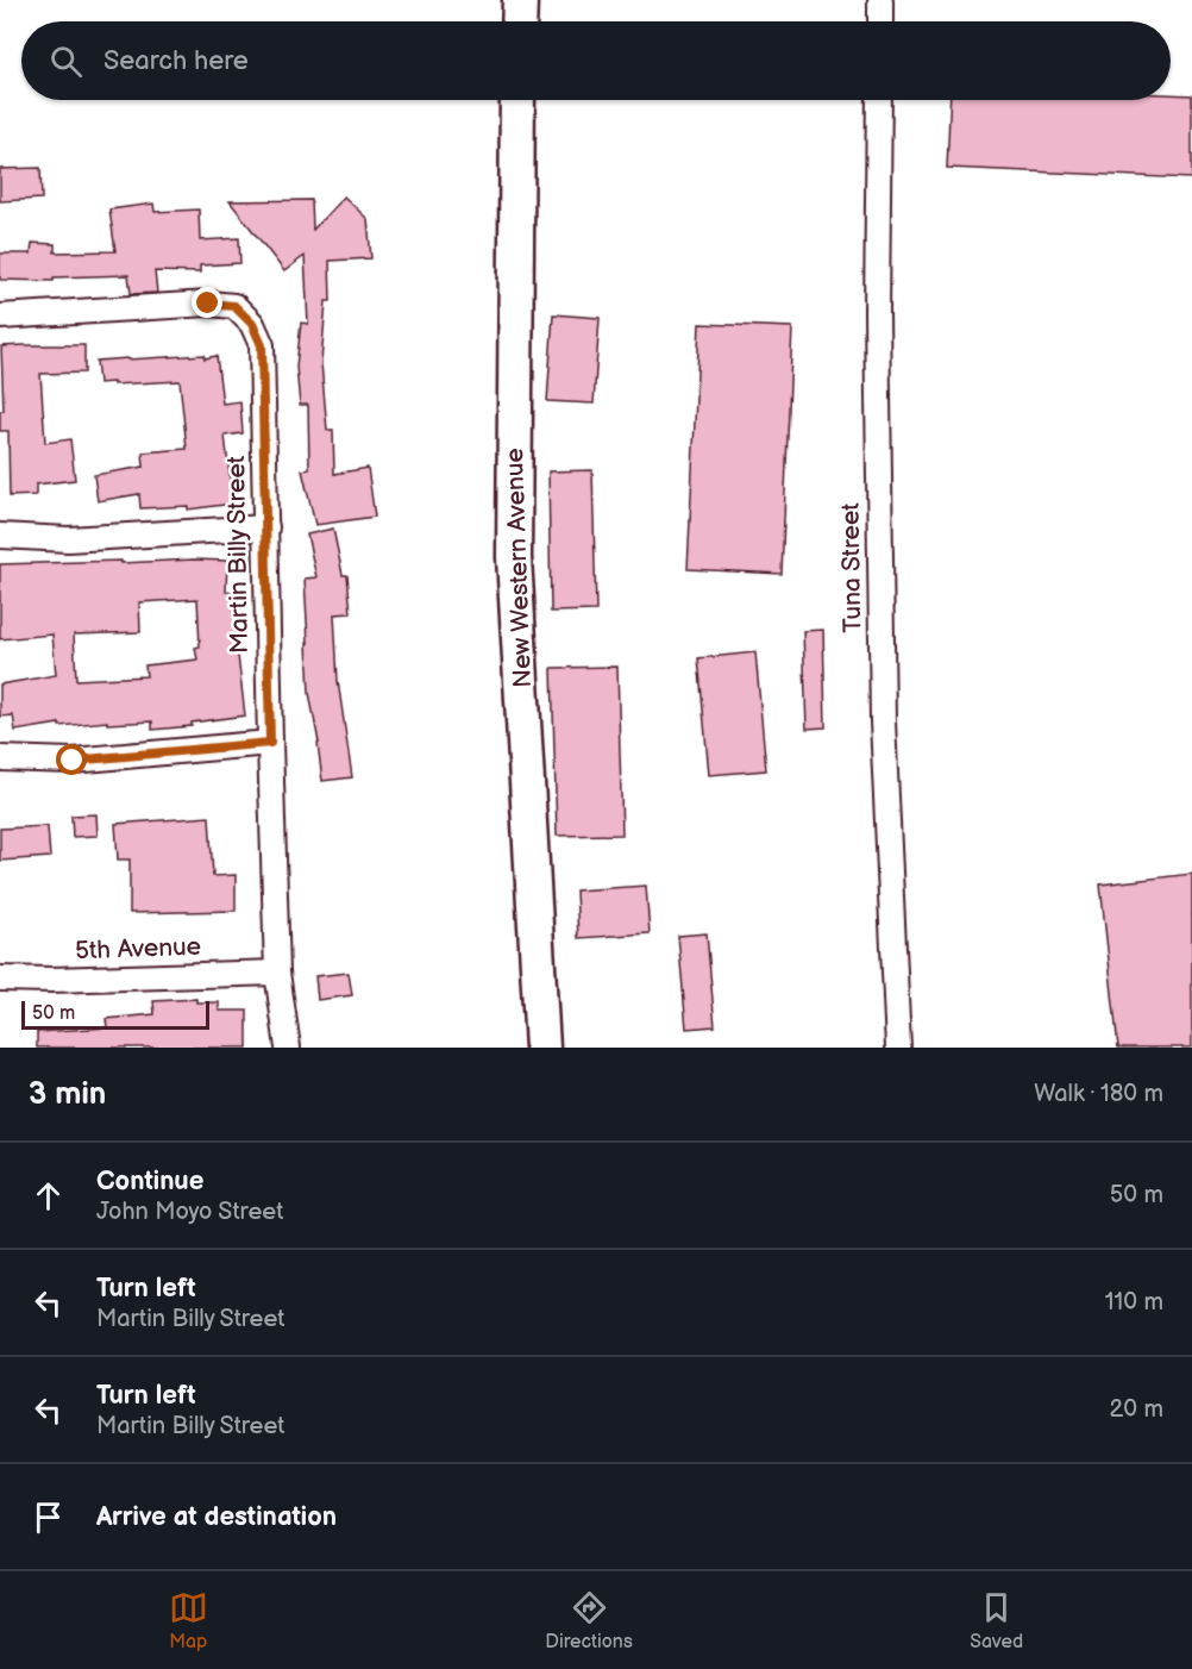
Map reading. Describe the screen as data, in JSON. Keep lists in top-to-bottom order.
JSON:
{
  "streets": {
    "street": [
      "Martin Billy Street",
      "New Western Avenue",
      "Tuna Street",
      "5th Avenue"
    ]
  },
  "crossings": [
    ["Martin Billy Street", "5th Avenue"]
  ],
  "scale_bar": "50 m",
  "page": {
    "search": "Search here",
    "scale": "50 m",
    "heading": ["3 min", "Walk · 180 m"],
    "list": [
      ["Continue", "John Moyo Street", "50 m"],
      ["Turn left", "Martin Billy Street", "110 m"],
      ["Turn left", "Martin Billy Street", "20 m"],
      "Arrive at destination"
    ],
    "nav": ["Map", "Directions", "Saved"]
  }
}
